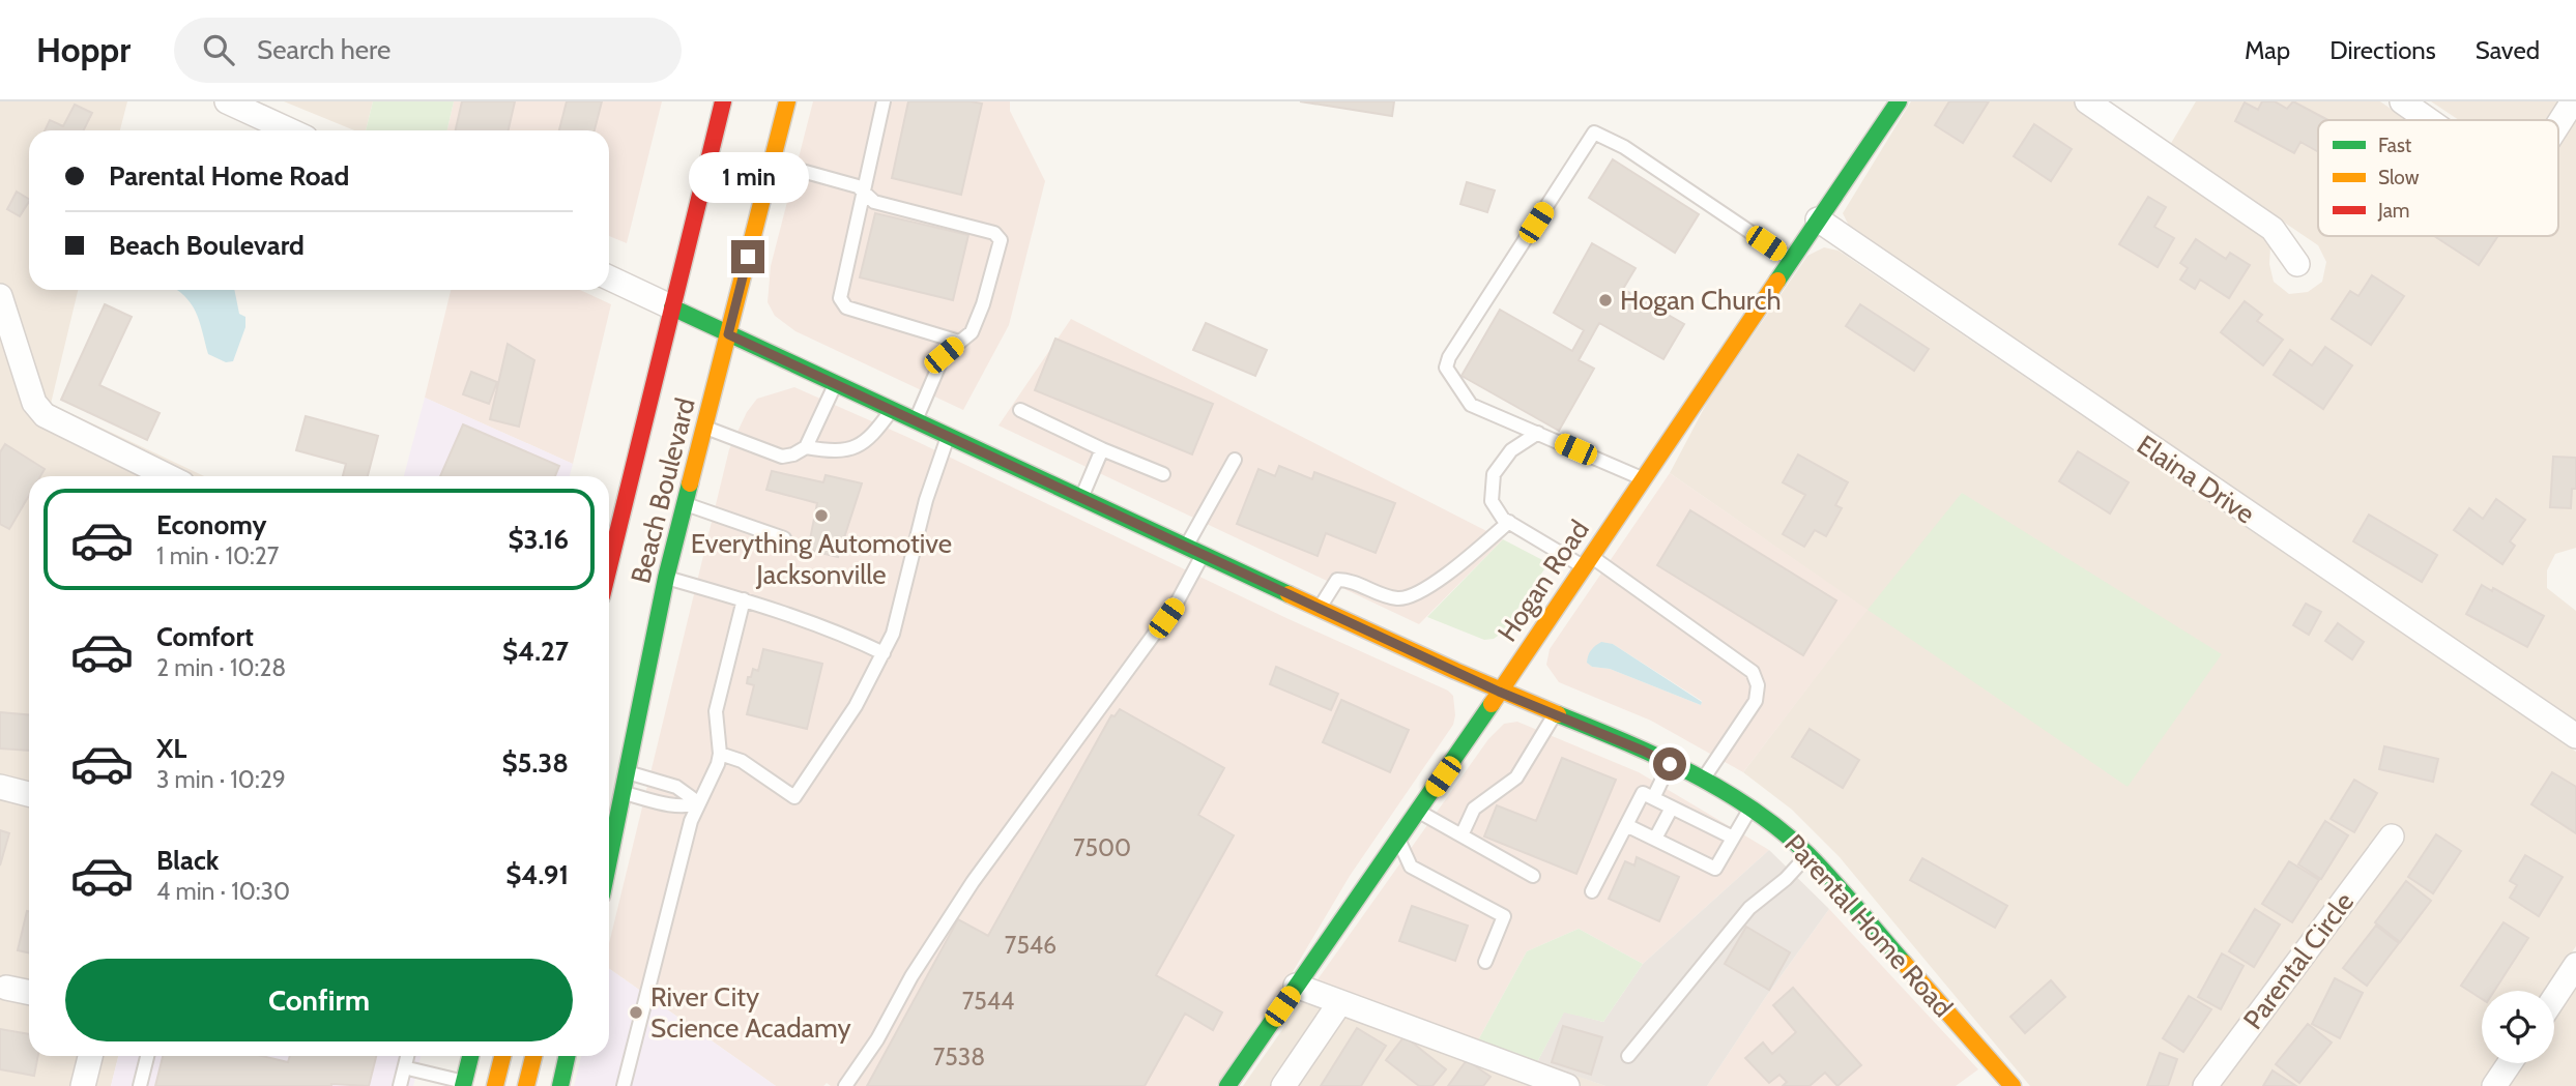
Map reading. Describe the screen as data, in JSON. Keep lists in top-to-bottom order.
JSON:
{
  "streets": {
    "main road": ["Beach Boulevard", "Hogan Road", "Parental Home Road"],
    "street": ["Elaina Drive", "Parental Circle"]
  },
  "crossings": [
    ["Elaina Drive", "Hogan Road"],
    ["Beach Boulevard", "Parental Home Road"],
    ["Hogan Road", "Parental Home Road"]
  ],
  "places": ["Hogan Church", "Everything Automotive Jacksonville", "River City Science Acadamy"],
  "house_numbers": [
    "7500",
    "7546",
    "7544",
    "7538"
  ],
  "legend": ["Fast", "Slow", "Jam"],
  "page": {
    "header": "Hoppr",
    "search": "Search here",
    "nav": ["Map", "Directions", "Saved"],
    "banner": ["Parental Home Road", "Beach Boulevard"],
    "bubble": "1 min",
    "list": [
      {
        "name": "Economy",
        "note": "1 min · 10:27",
        "value": "$3.16"
      },
      {
        "name": "Comfort",
        "note": "2 min · 10:28",
        "value": "$4.27"
      },
      {
        "name": "XL",
        "note": "3 min · 10:29",
        "value": "$5.38"
      },
      {
        "name": "Black",
        "note": "4 min · 10:30",
        "value": "$4.91"
      }
    ],
    "buttons": "Confirm"
  }
}
